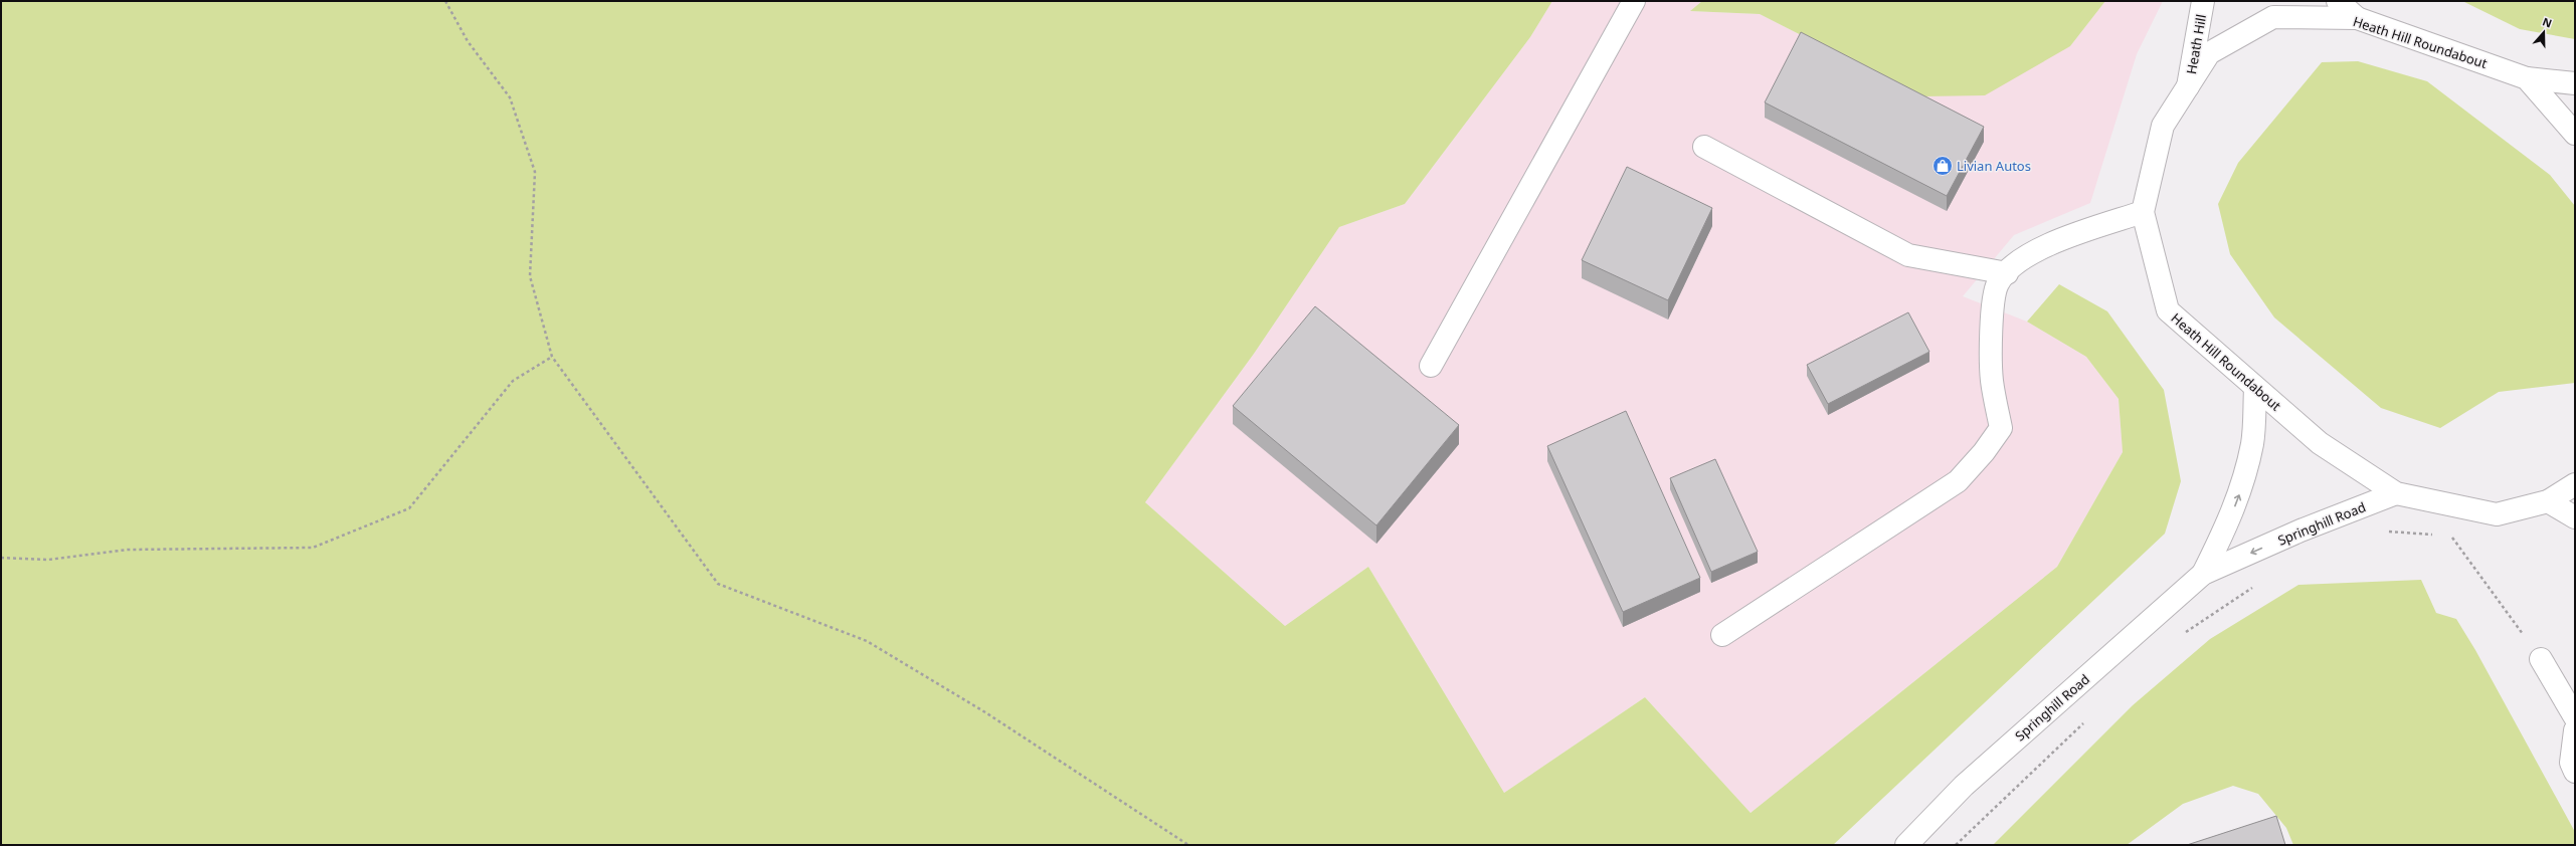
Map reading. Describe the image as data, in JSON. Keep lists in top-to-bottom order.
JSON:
{
  "streets": {
    "main road": ["Heath Hill Roundabout", "Heath Hill", "Springhill Road"]
  },
  "crossings": [
    ["Heath Hill Roundabout", "Heath Hill"],
    ["Heath Hill Roundabout", "Springhill Road"]
  ],
  "places": {
    "shop": ["Livian Autos"]
  },
  "north": "top"
}
